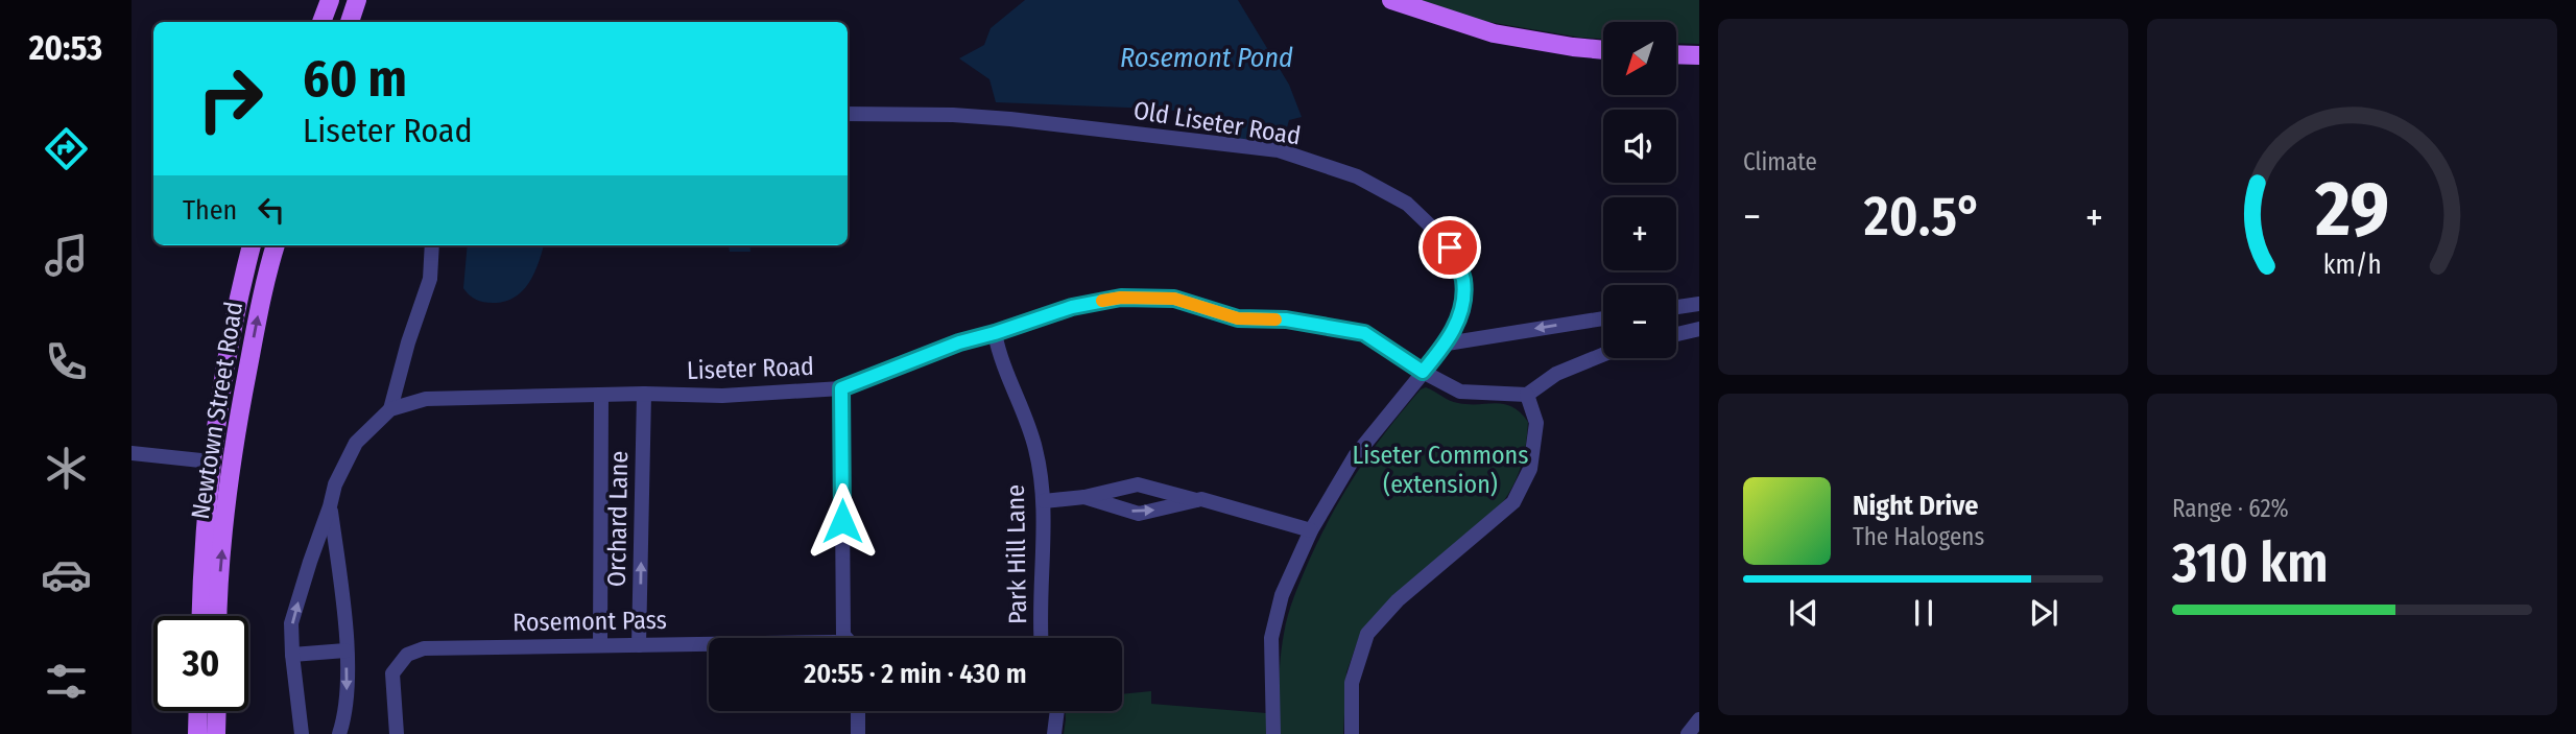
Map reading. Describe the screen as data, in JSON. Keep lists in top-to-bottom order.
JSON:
{
  "streets": {
    "main road": ["Newtown Street Road"],
    "street": [
      "Old Liseter Road",
      "Liseter Road",
      "Orchard Lane",
      "Park Hill Lane",
      "Rosemont Pass"
    ]
  },
  "crossings": [
    ["Old Liseter Road", "Liseter Road"],
    ["Liseter Road", "Orchard Lane"],
    ["Liseter Road", "Park Hill Lane"],
    ["Orchard Lane", "Rosemont Pass"]
  ],
  "water": ["Rosemont Pond"],
  "parks": ["Liseter Commons (extension)"],
  "north": "bottom left",
  "page": {
    "tabs": "20:53",
    "tile": [
      "Climate",
      ["Range · 62%", "310 km"]
    ],
    "map_buttons": ["+", "−"],
    "turn": ["60 m", "Liseter Road"],
    "then": "Then",
    "heat": ["−", "20.5°", "+"],
    "song": ["Night Drive", "The Halogens"],
    "limit": "30",
    "trip": "20:55 · 2 min · 430 m",
    "gauge": ["29", "km/h"]
  }
}
